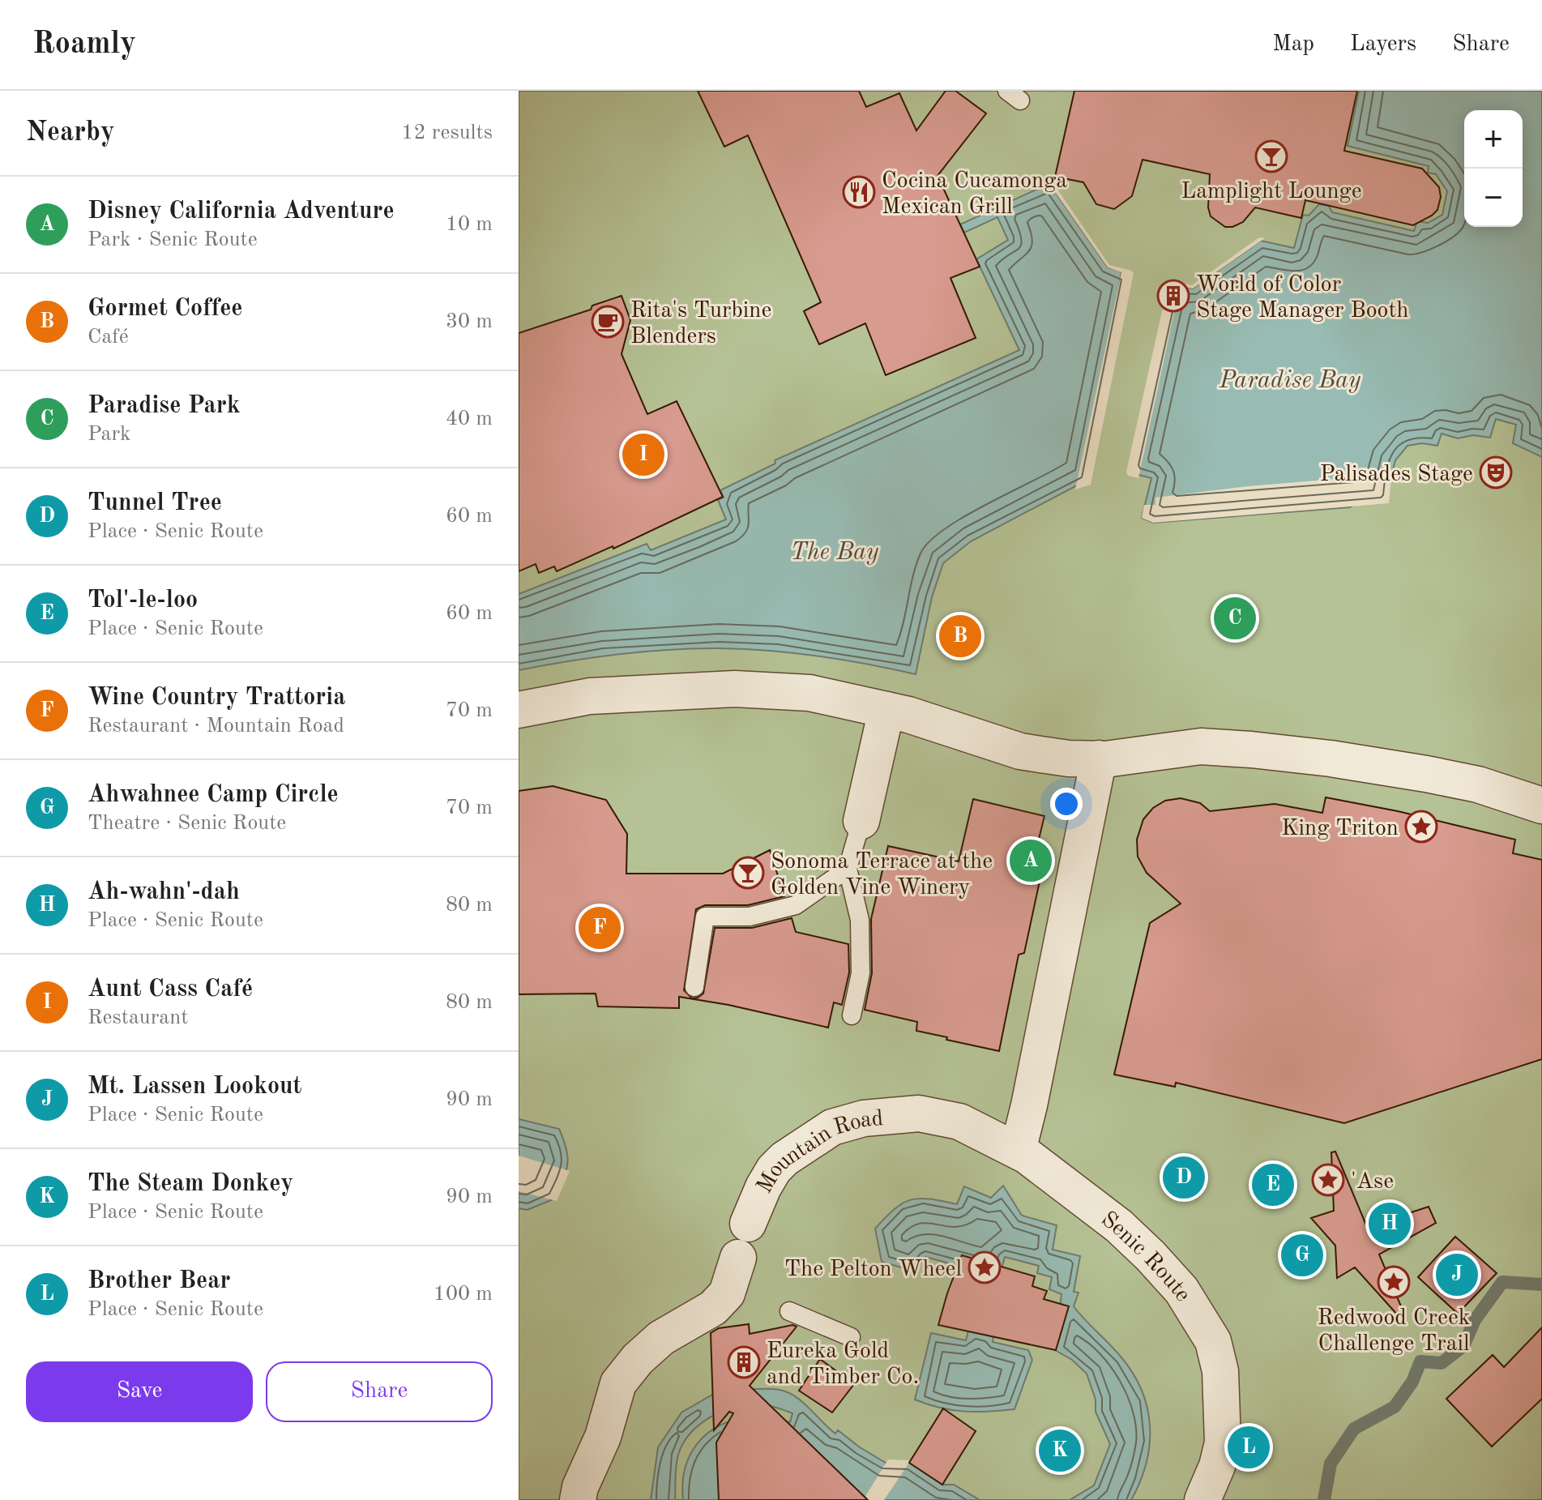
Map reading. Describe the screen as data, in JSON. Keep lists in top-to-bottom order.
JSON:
{
  "streets": {
    "street": ["Mountain Road", "Senic Route"]
  },
  "crossings": [
    ["Mountain Road", "Senic Route"]
  ],
  "water": ["Paradise Bay", "The Bay"],
  "places": {
    "bar": ["Lamplight Lounge", "Sonoma Terrace at the Golden Vine Winery"],
    "restaurant": ["Cocina Cucamonga Mexican Grill"],
    "building": ["World of Color Stage Manager Booth", "Eureka Gold and Timber Co."],
    "cafe": ["Rita's Turbine Blenders"],
    "theatre": ["Palisades Stage"],
    "place": [
      "King Triton",
      "'Ase",
      "The Pelton Wheel",
      "Redwood Creek Challenge Trail"
    ]
  },
  "page": {
    "header": "Roamly",
    "nav": ["Map", "Layers", "Share"],
    "heading": ["Nearby", "12 results"],
    "map_buttons": ["+", "−"],
    "list": [
      {
        "mark": "A",
        "name": "Disney California Adventure",
        "note": "Park · Senic Route",
        "value": "10 m"
      },
      {
        "mark": "B",
        "name": "Gormet Coffee",
        "note": "Café",
        "value": "30 m"
      },
      {
        "mark": "C",
        "name": "Paradise Park",
        "note": "Park",
        "value": "40 m"
      },
      {
        "mark": "D",
        "name": "Tunnel Tree",
        "note": "Place · Senic Route",
        "value": "60 m"
      },
      {
        "mark": "E",
        "name": "Tol'-le-loo",
        "note": "Place · Senic Route",
        "value": "60 m"
      },
      {
        "mark": "F",
        "name": "Wine Country Trattoria",
        "note": "Restaurant · Mountain Road",
        "value": "70 m"
      },
      {
        "mark": "G",
        "name": "Ahwahnee Camp Circle",
        "note": "Theatre · Senic Route",
        "value": "70 m"
      },
      {
        "mark": "H",
        "name": "Ah-wahn'-dah",
        "note": "Place · Senic Route",
        "value": "80 m"
      },
      {
        "mark": "I",
        "name": "Aunt Cass Café",
        "note": "Restaurant",
        "value": "80 m"
      },
      {
        "mark": "J",
        "name": "Mt. Lassen Lookout",
        "note": "Place · Senic Route",
        "value": "90 m"
      },
      {
        "mark": "K",
        "name": "The Steam Donkey",
        "note": "Place · Senic Route",
        "value": "90 m"
      },
      {
        "mark": "L",
        "name": "Brother Bear",
        "note": "Place · Senic Route",
        "value": "100 m"
      }
    ],
    "pins": [
      "I",
      "C",
      "B",
      "A",
      "F",
      "D",
      "E",
      "H",
      "G",
      "J",
      "L",
      "K"
    ],
    "buttons": ["Save", "Share"]
  }
}
